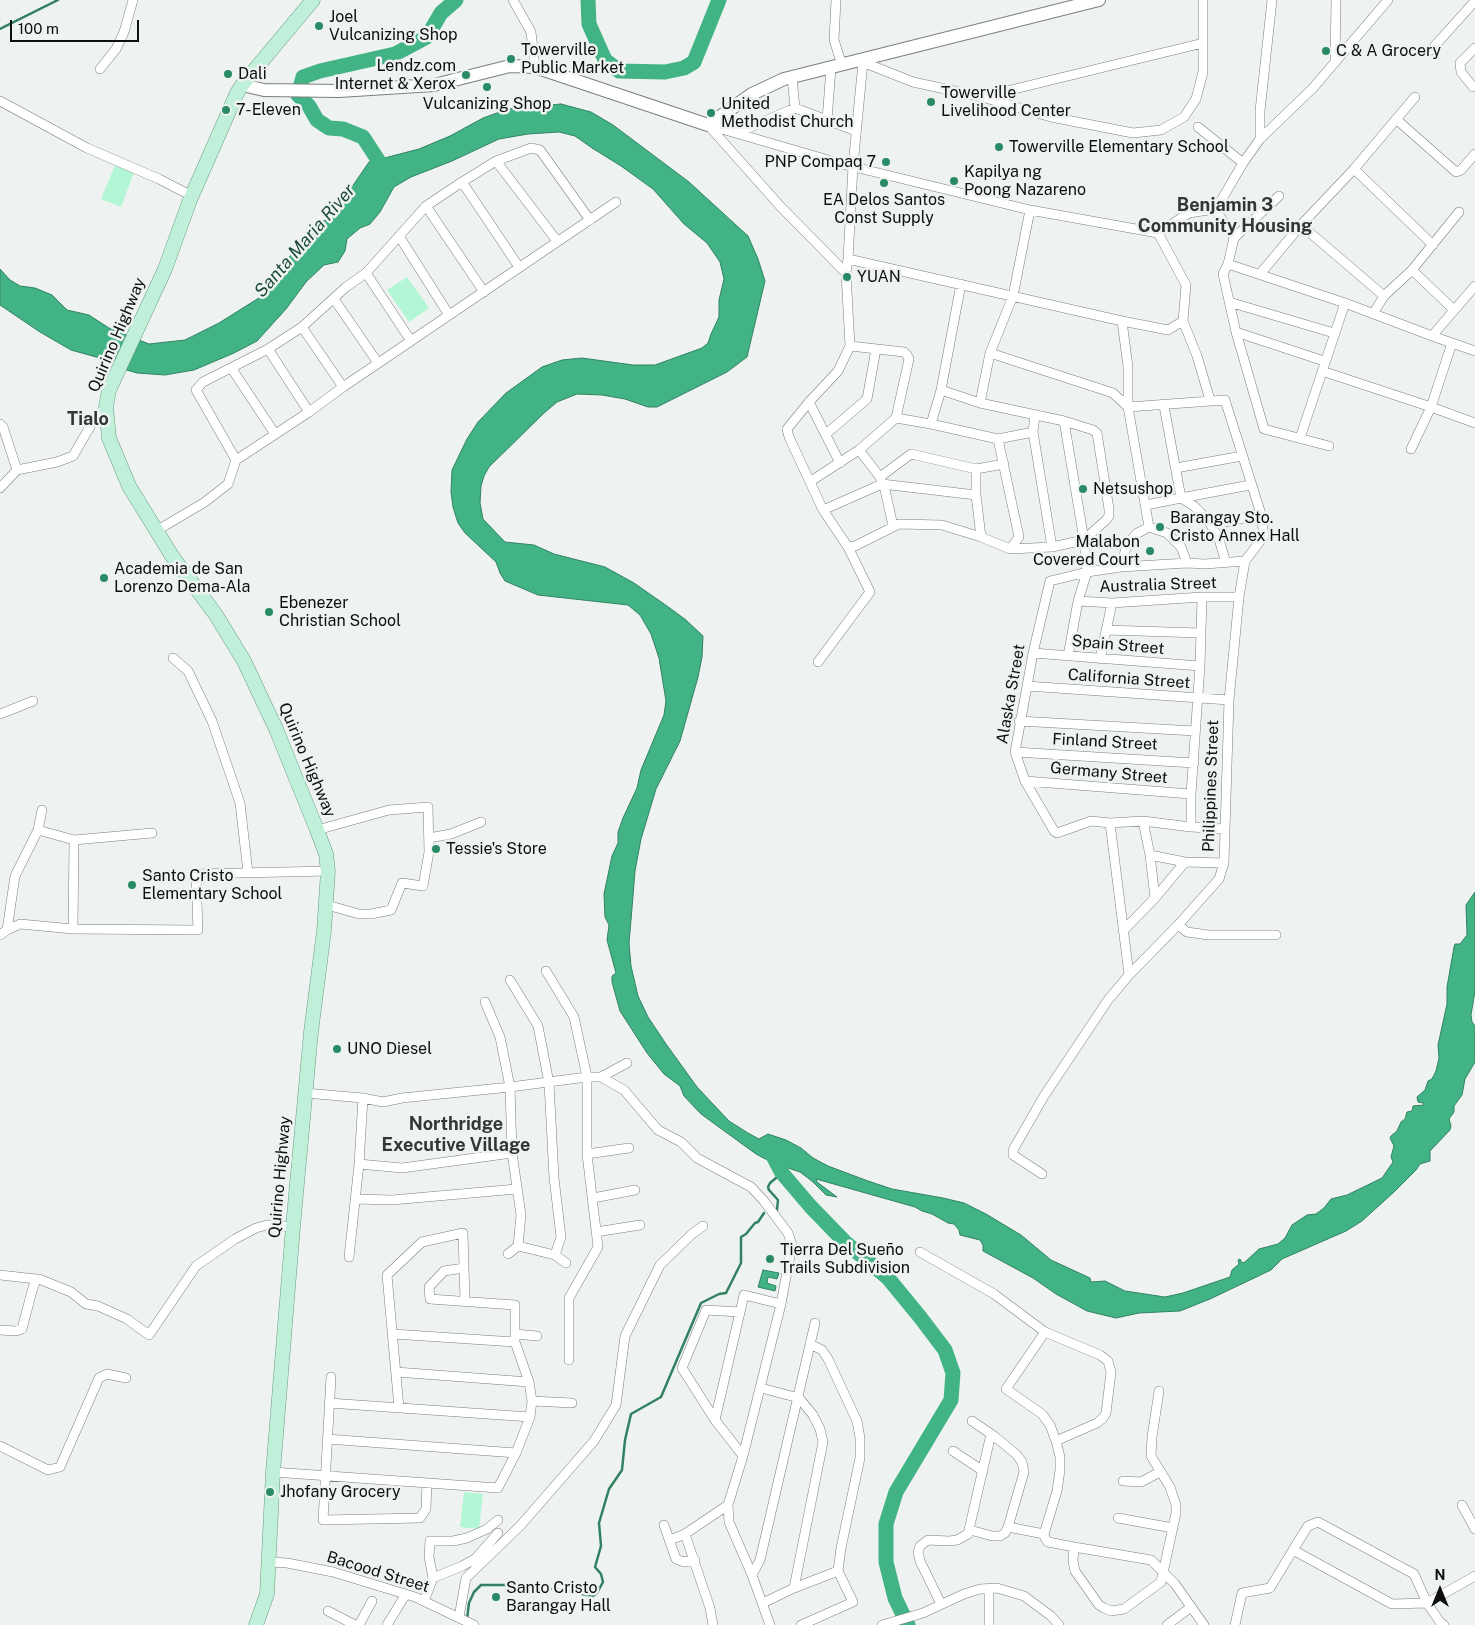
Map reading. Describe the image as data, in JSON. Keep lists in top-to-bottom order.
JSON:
{
  "streets": {
    "main road": ["Quirino Highway"],
    "street": [
      "Australia Street",
      "Spain Street",
      "California Street",
      "Alaska Street",
      "Finland Street",
      "Germany Street",
      "Philippines Street",
      "Bacood Street"
    ]
  },
  "crossings": [
    ["Quirino Highway", "Bacood Street"],
    ["Australia Street", "Philippines Street"],
    ["Spain Street", "Alaska Street"],
    ["California Street", "Alaska Street"],
    ["California Street", "Philippines Street"],
    ["Alaska Street", "Finland Street"],
    ["Alaska Street", "Germany Street"]
  ],
  "districts": ["Benjamin 3 Community Housing", "Tialo", "Northridge Executive Village"],
  "water": ["Santa Maria River"],
  "places": [
    "Joel Vulcanizing Shop",
    "C & A Grocery",
    "Towerville Public Market",
    "Dali",
    "Lendz.com Internet & Xerox",
    "Vulcanizing Shop",
    "Towerville Livelihood Center",
    "7-Eleven",
    "United Methodist Church",
    "Towerville Elementary School",
    "PNP Compaq 7",
    "Kapilya ng Poong Nazareno",
    "EA Delos Santos Const Supply",
    "YUAN",
    "Netsushop",
    "Barangay Sto. Cristo Annex Hall",
    "Malabon Covered Court",
    "Academia de San Lorenzo Dema-Ala",
    "Ebenezer Christian School",
    "Tessie's Store",
    "Santo Cristo Elementary School",
    "UNO Diesel",
    "Tierra Del Sueño Trails Subdivision",
    "Jhofany Grocery",
    "Santo Cristo Barangay Hall"
  ],
  "scale_bar": "100 m",
  "north": "top"
}
